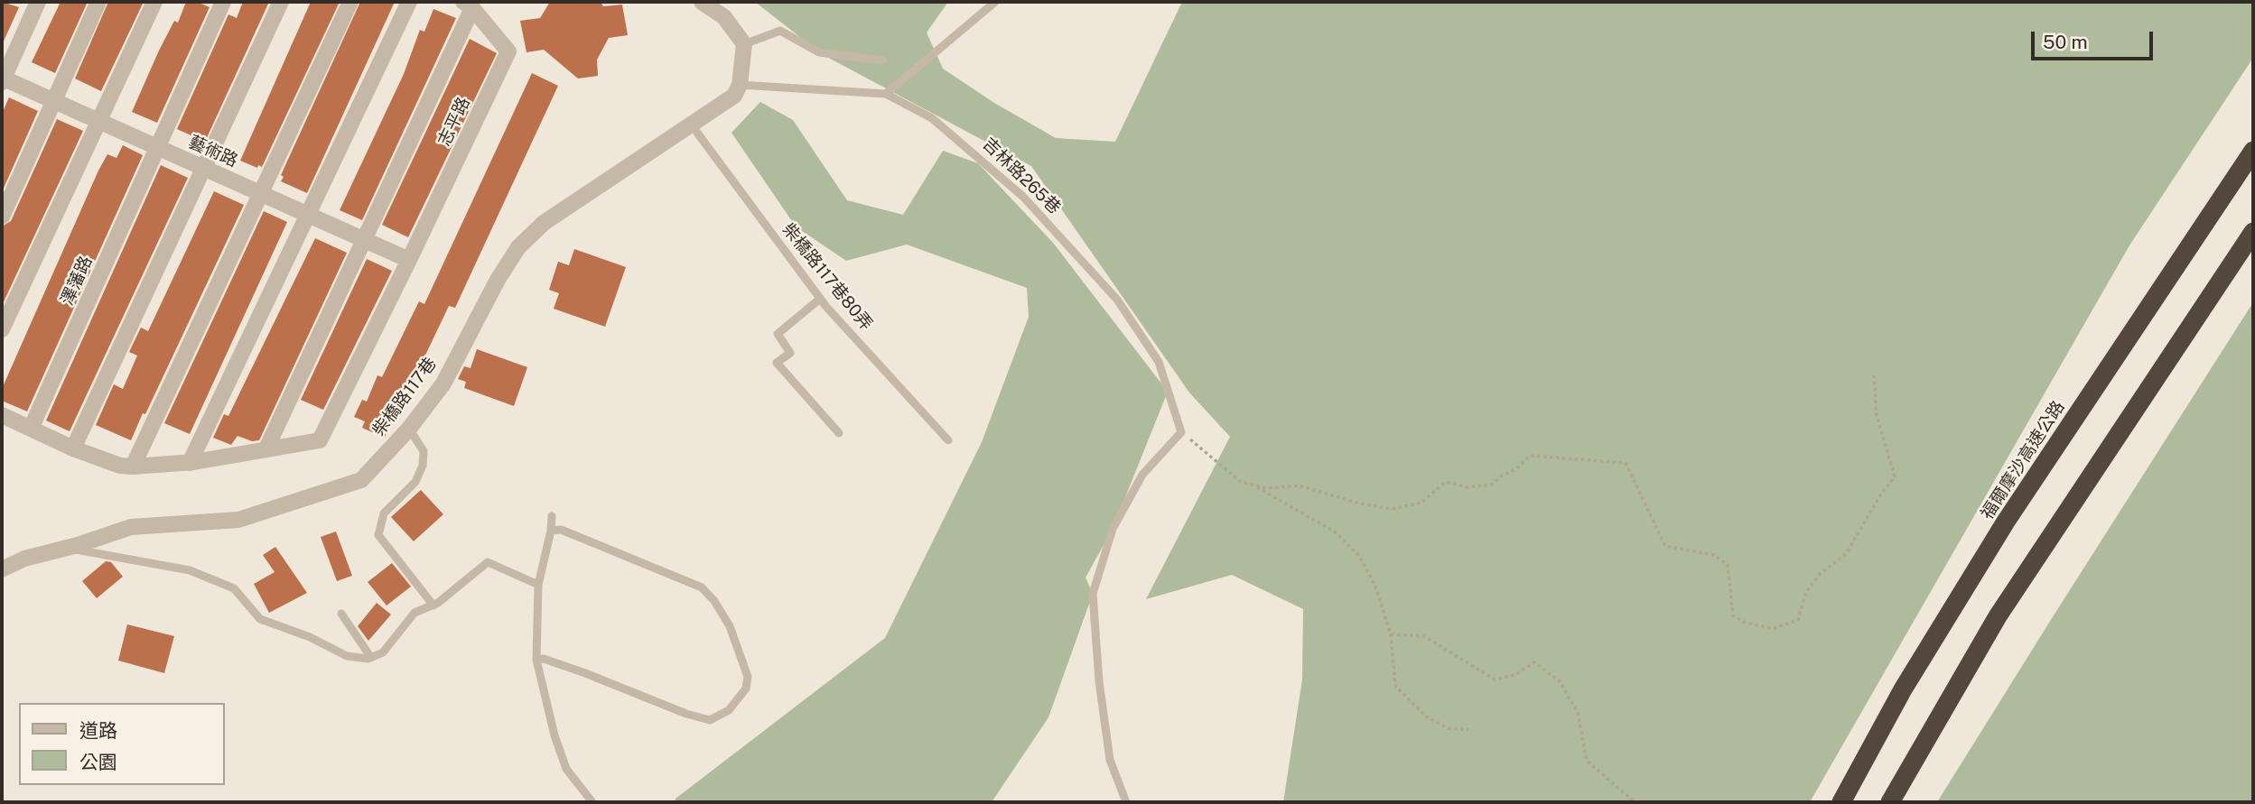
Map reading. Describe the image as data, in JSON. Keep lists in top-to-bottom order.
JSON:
{
  "streets": {
    "highway": ["福爾摩沙高速公路"],
    "street": [
      "志平路",
      "藝術路",
      "澤藩路",
      "柴橋路117巷"
    ],
    "lane": ["吉林路265巷", "柴橋路117巷80弄"]
  },
  "crossings": [
    ["志平路", "藝術路"],
    ["藝術路", "澤藩路"],
    ["吉林路265巷", "柴橋路117巷"],
    ["柴橋路117巷80弄", "柴橋路117巷"]
  ],
  "legend": ["道路", "公園"],
  "scale_bar": "50 m"
}
